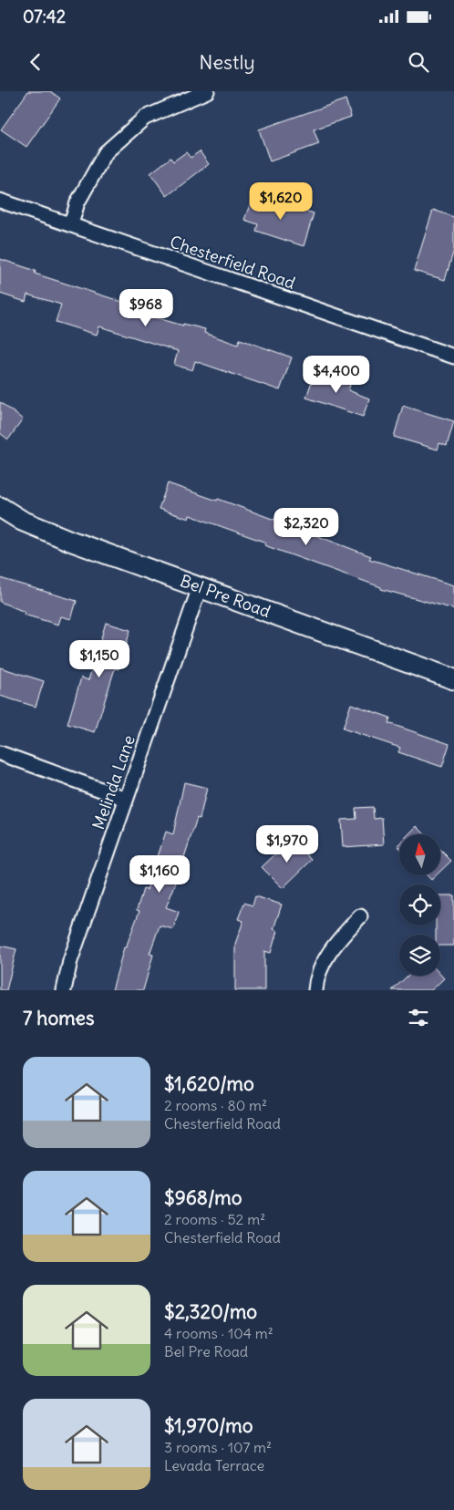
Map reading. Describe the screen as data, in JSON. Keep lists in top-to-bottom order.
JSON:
{
  "streets": {
    "main road": ["Bel Pre Road"],
    "street": ["Chesterfield Road", "Melinda Lane"]
  },
  "crossings": [
    ["Bel Pre Road", "Melinda Lane"]
  ],
  "north": "top",
  "page": {
    "status": "07:42",
    "header": "Nestly",
    "price": [
      "$1,620",
      "$968",
      "$4,400",
      "$2,320",
      "$1,150",
      "$1,970",
      "$1,160"
    ],
    "heading": "7 homes",
    "list": [
      {
        "name": "$1,620/mo",
        "note": "2 rooms · 80 m² · Chesterfield Road"
      },
      {
        "name": "$968/mo",
        "note": "2 rooms · 52 m² · Chesterfield Road"
      },
      {
        "name": "$2,320/mo",
        "note": "4 rooms · 104 m² · Bel Pre Road"
      },
      {
        "name": "$1,970/mo",
        "note": "3 rooms · 107 m² · Levada Terrace"
      }
    ]
  }
}
